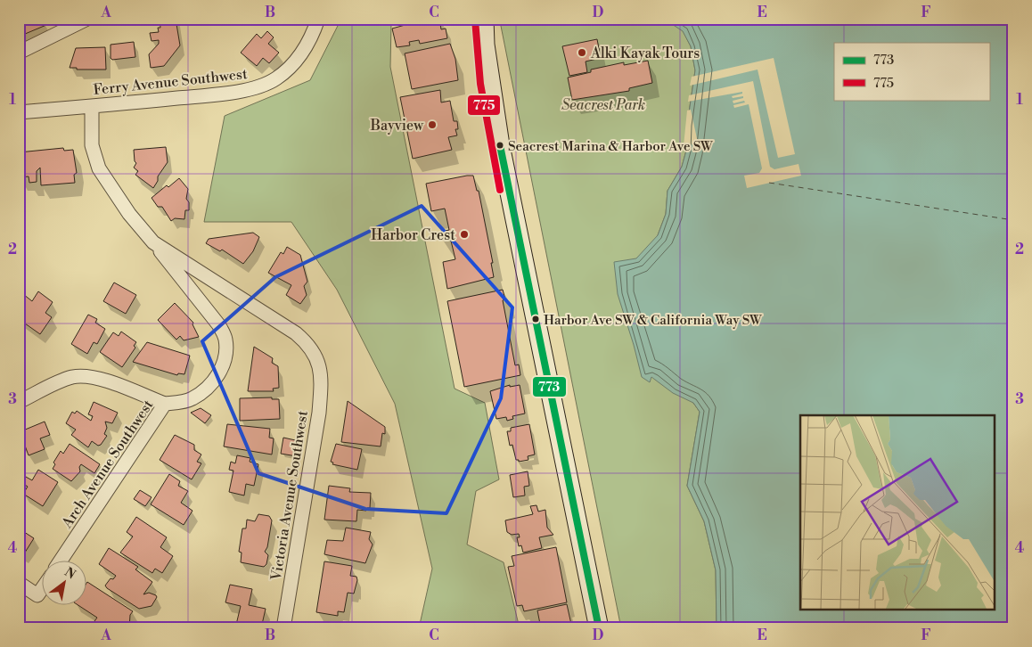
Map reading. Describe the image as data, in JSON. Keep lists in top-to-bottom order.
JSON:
{
  "streets": {
    "street": ["Ferry Avenue Southwest", "Arch Avenue Southwest", "Victoria Avenue Southwest"]
  },
  "crossings": [
    ["Arch Avenue Southwest", "Victoria Avenue Southwest"]
  ],
  "parks": ["Seacrest Park"],
  "places": [
    "Alki Kayak Tours",
    "Bayview",
    "Seacrest Marina & Harbor Ave SW",
    "Harbor Crest",
    "Harbor Ave SW & California Way SW"
  ],
  "lines": ["transit line 775", "transit line 773"],
  "legend": ["773", "775"],
  "north": "top right",
  "grid": {
    "columns": [
      "A",
      "B",
      "C",
      "D",
      "E",
      "F"
    ],
    "rows": [
      "1",
      "2",
      "3",
      "4"
    ]
  }
}
